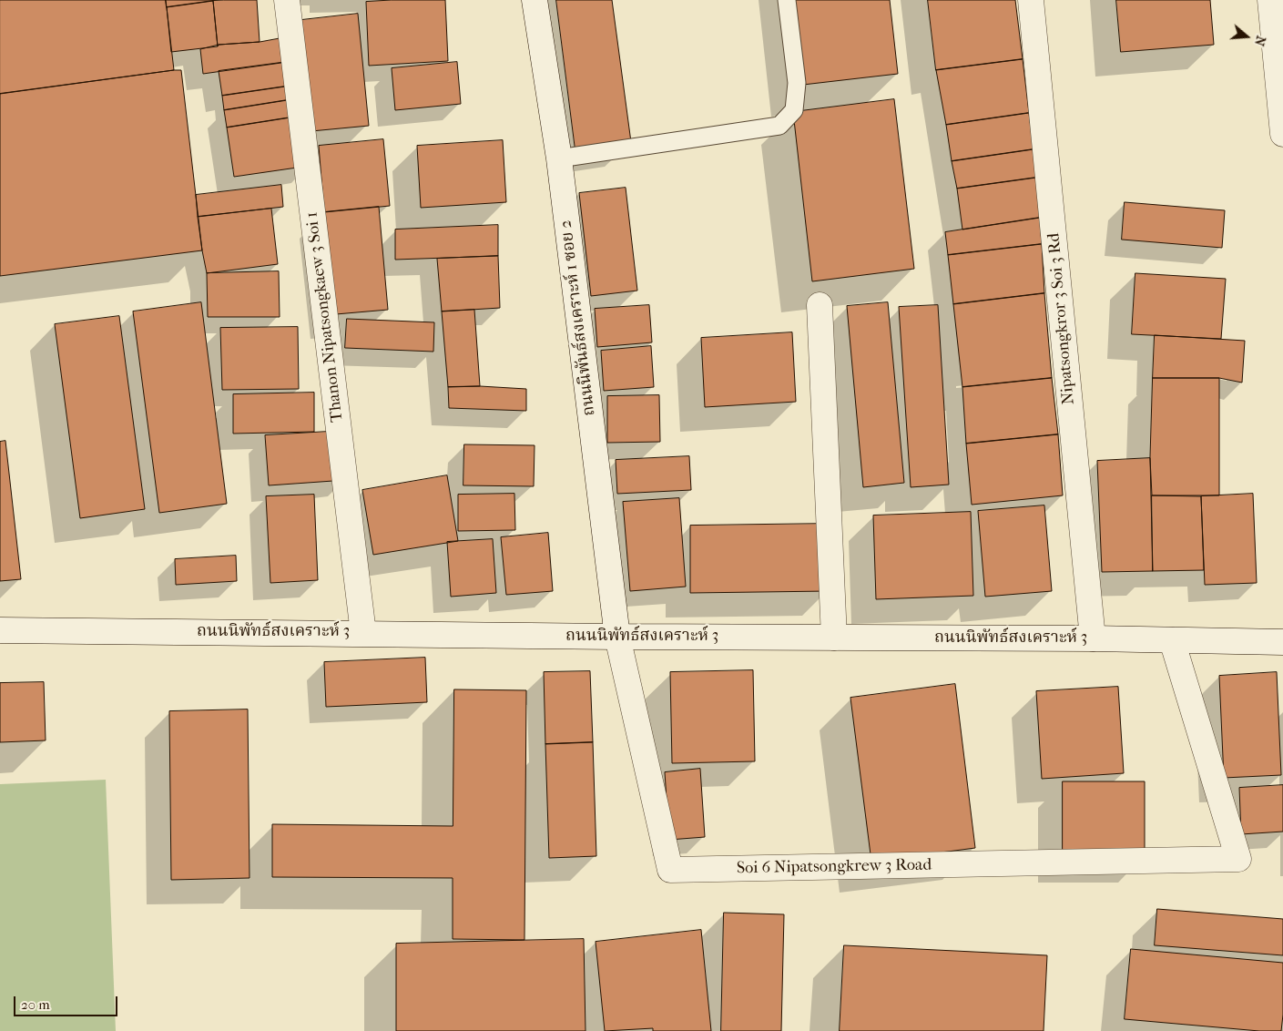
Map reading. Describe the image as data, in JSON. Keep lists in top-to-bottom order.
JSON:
{
  "streets": {
    "street": [
      "Thanon Nipatsongkaew 3 Soi 1",
      "ถนนนิพันธ์สงเคราะห์ 1 ซอย 2",
      "Nipatsongkror 3 Soi 3 Rd",
      "ถนนนิพัทธ์สงเคราะห์ 3",
      "Soi 6 Nipatsongkrew 3 Road"
    ]
  },
  "crossings": [
    ["Thanon Nipatsongkaew 3 Soi 1", "ถนนนิพัทธ์สงเคราะห์ 3"],
    ["ถนนนิพันธ์สงเคราะห์ 1 ซอย 2", "ถนนนิพัทธ์สงเคราะห์ 3"],
    ["ถนนนิพันธ์สงเคราะห์ 1 ซอย 2", "Soi 6 Nipatsongkrew 3 Road"],
    ["Nipatsongkror 3 Soi 3 Rd", "ถนนนิพัทธ์สงเคราะห์ 3"],
    ["ถนนนิพัทธ์สงเคราะห์ 3", "Soi 6 Nipatsongkrew 3 Road"]
  ],
  "scale_bar": "20 m",
  "north": "right"
}
